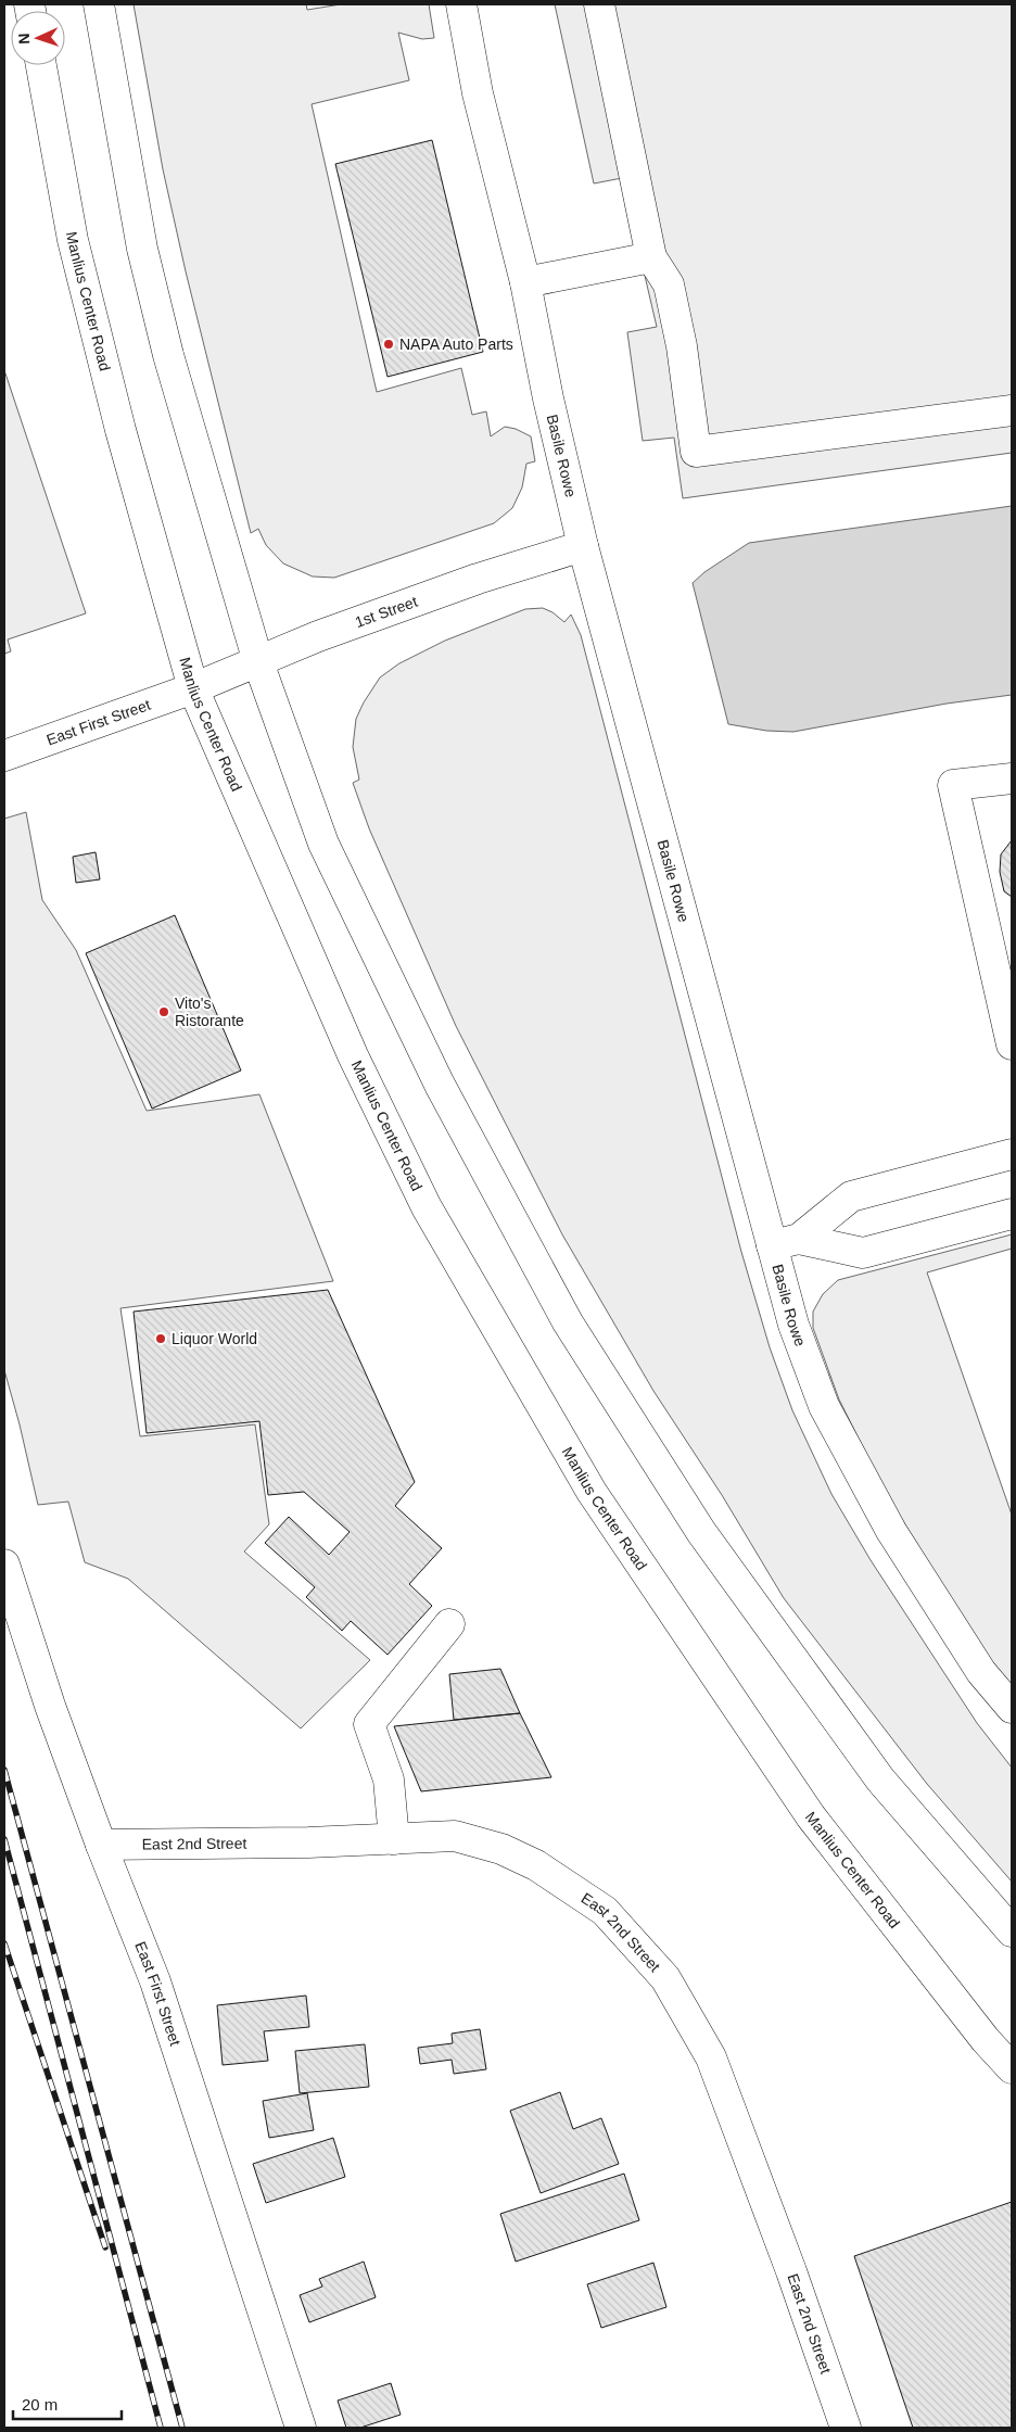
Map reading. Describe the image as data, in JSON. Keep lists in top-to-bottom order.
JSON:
{
  "streets": {
    "street": [
      "Manlius Center Road",
      "Basile Rowe",
      "1st Street",
      "East First Street",
      "East 2nd Street"
    ]
  },
  "crossings": [
    ["Manlius Center Road", "1st Street"],
    ["Manlius Center Road", "East First Street"],
    ["Basile Rowe", "1st Street"],
    ["1st Street", "East First Street"],
    ["East First Street", "East 2nd Street"]
  ],
  "places": ["NAPA Auto Parts", "Vito's Ristorante", "Liquor World"],
  "scale_bar": "20 m",
  "north": "left"
}
